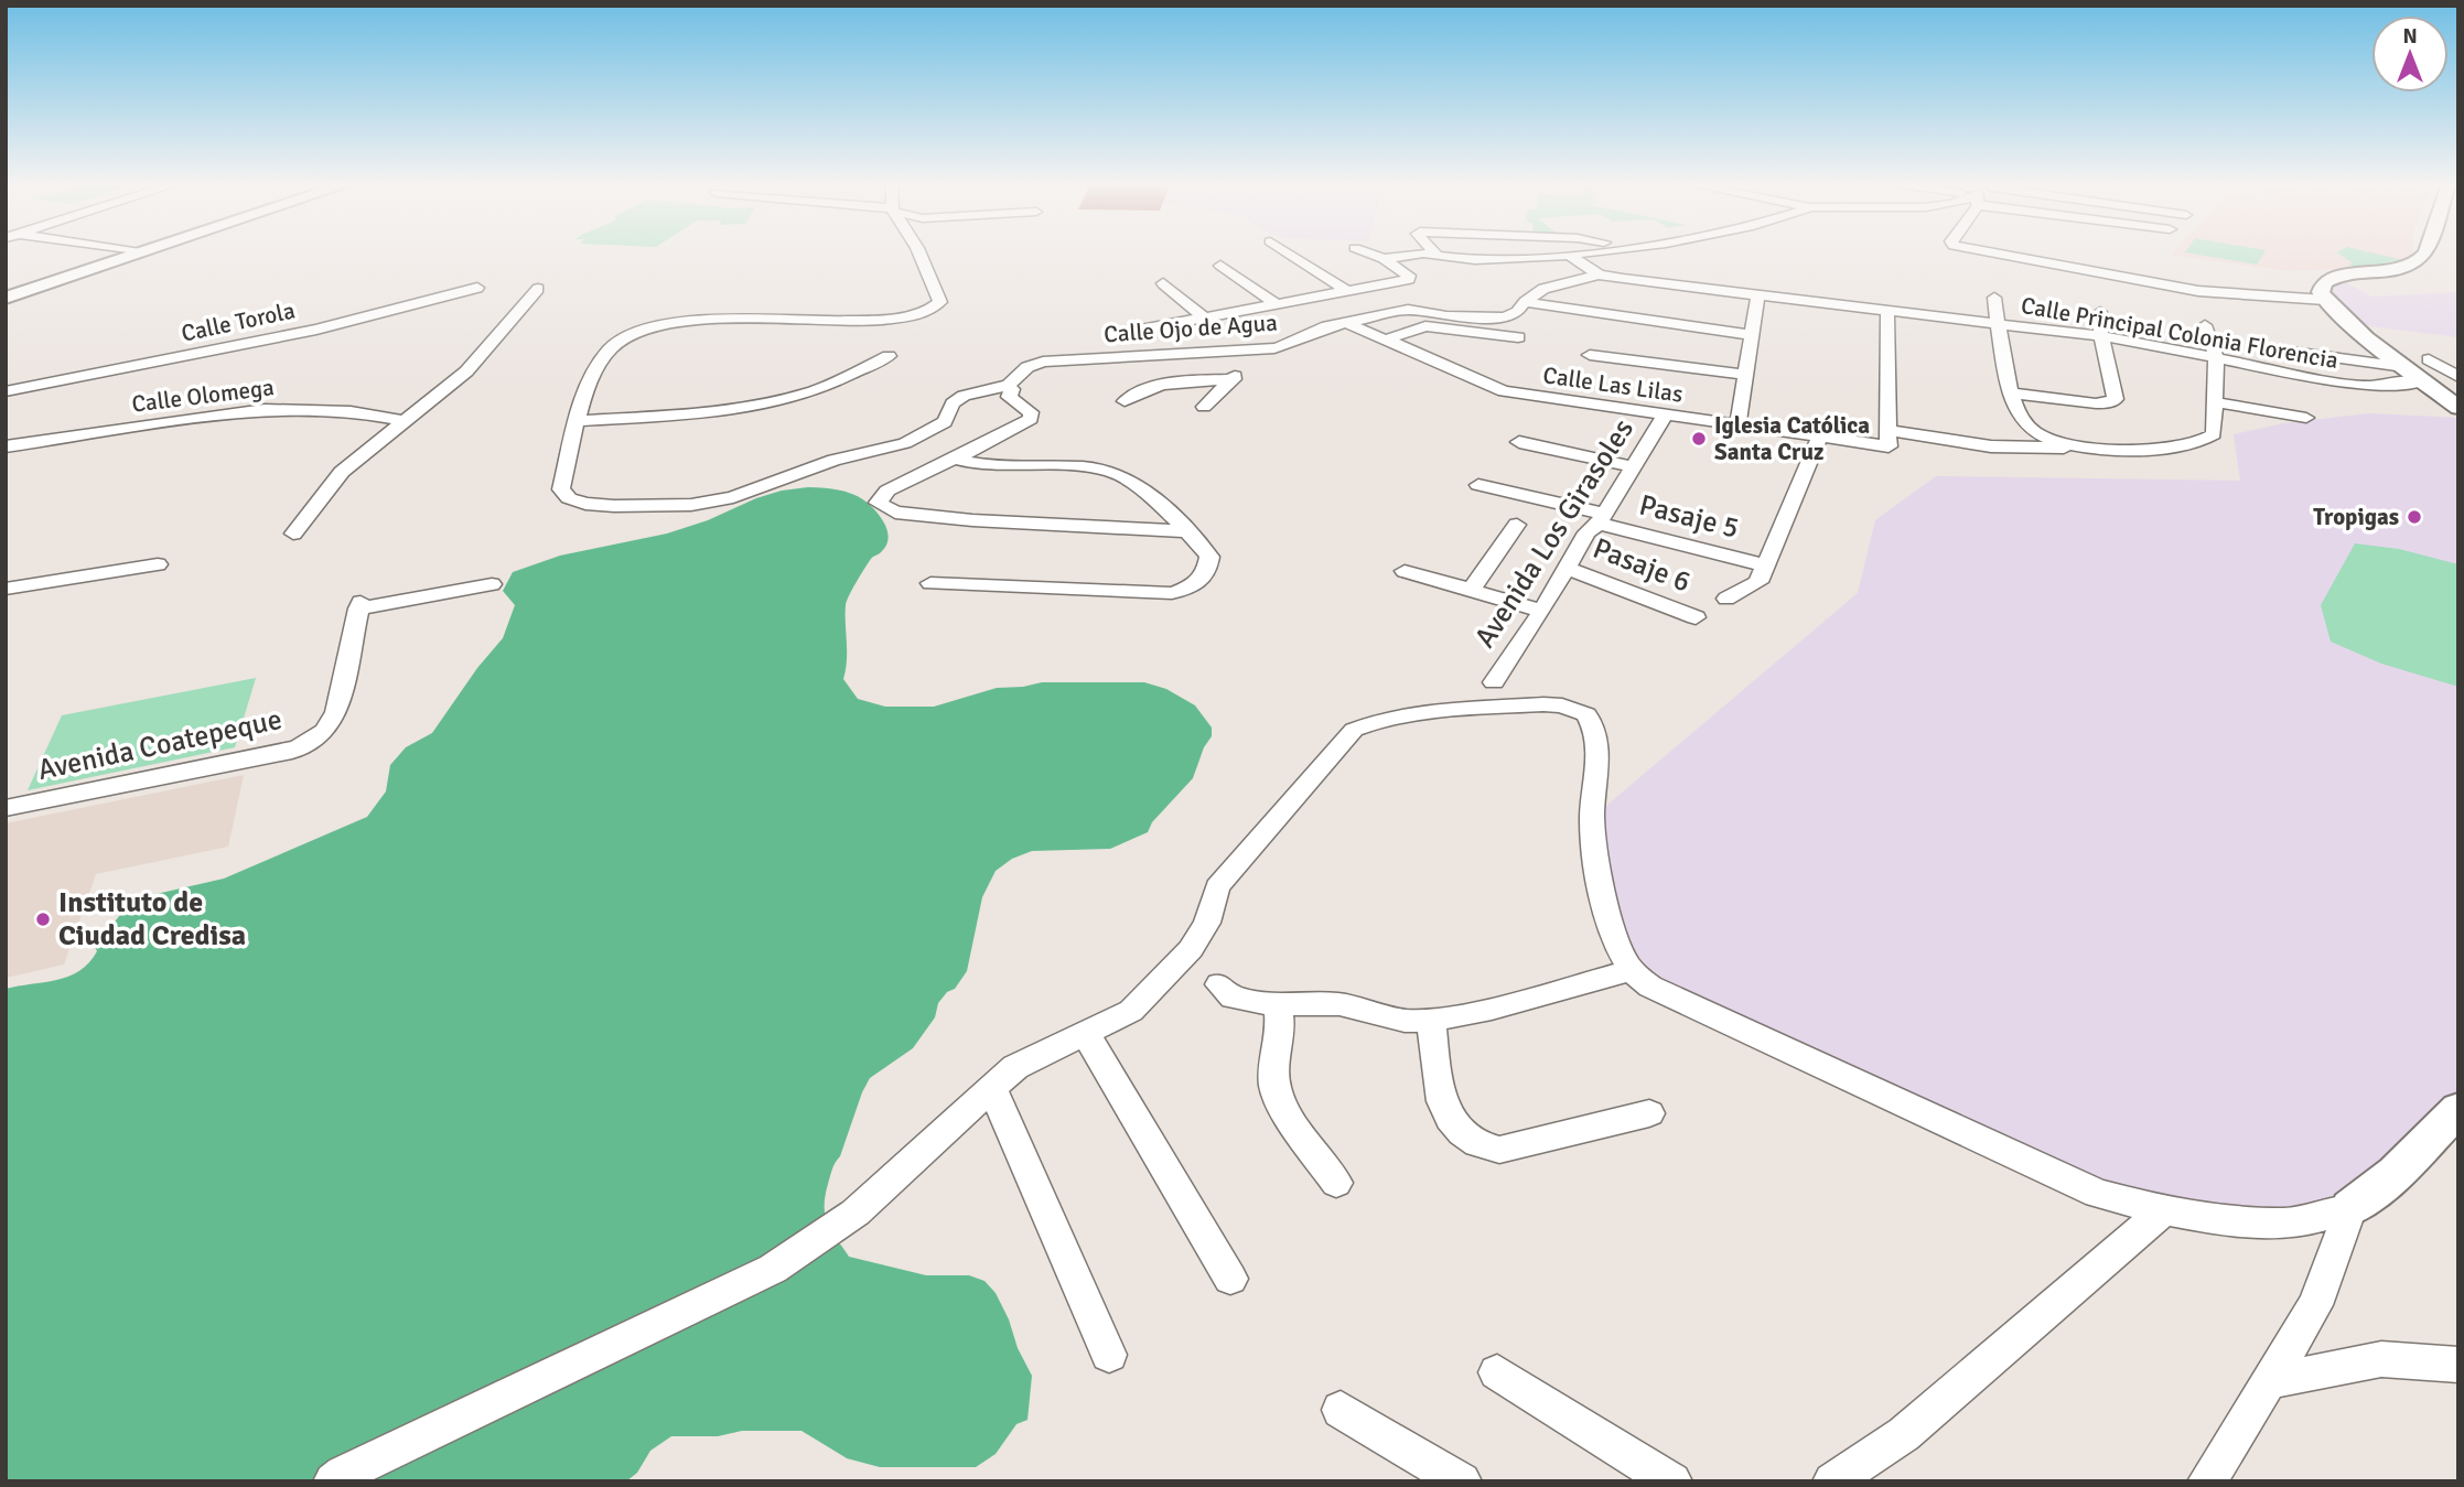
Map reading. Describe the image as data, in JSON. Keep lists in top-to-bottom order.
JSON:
{
  "streets": {
    "street": [
      "Calle Torola",
      "Calle Ojo de Agua",
      "Calle Principal Colonia Florencia",
      "Calle Las Lilas",
      "Calle Olomega",
      "Pasaje 5",
      "Avenida Los Girasoles",
      "Pasaje 6",
      "Avenida Coatepeque"
    ]
  },
  "crossings": [
    ["Calle Ojo de Agua", "Calle Principal Colonia Florencia"],
    ["Calle Ojo de Agua", "Calle Las Lilas"],
    ["Calle Las Lilas", "Avenida Los Girasoles"],
    ["Pasaje 5", "Avenida Los Girasoles"],
    ["Avenida Los Girasoles", "Pasaje 6"]
  ],
  "places": ["Iglesia Católica Santa Cruz", "Tropigas", "Instituto de Ciudad Credisa"],
  "north": "top"
}
